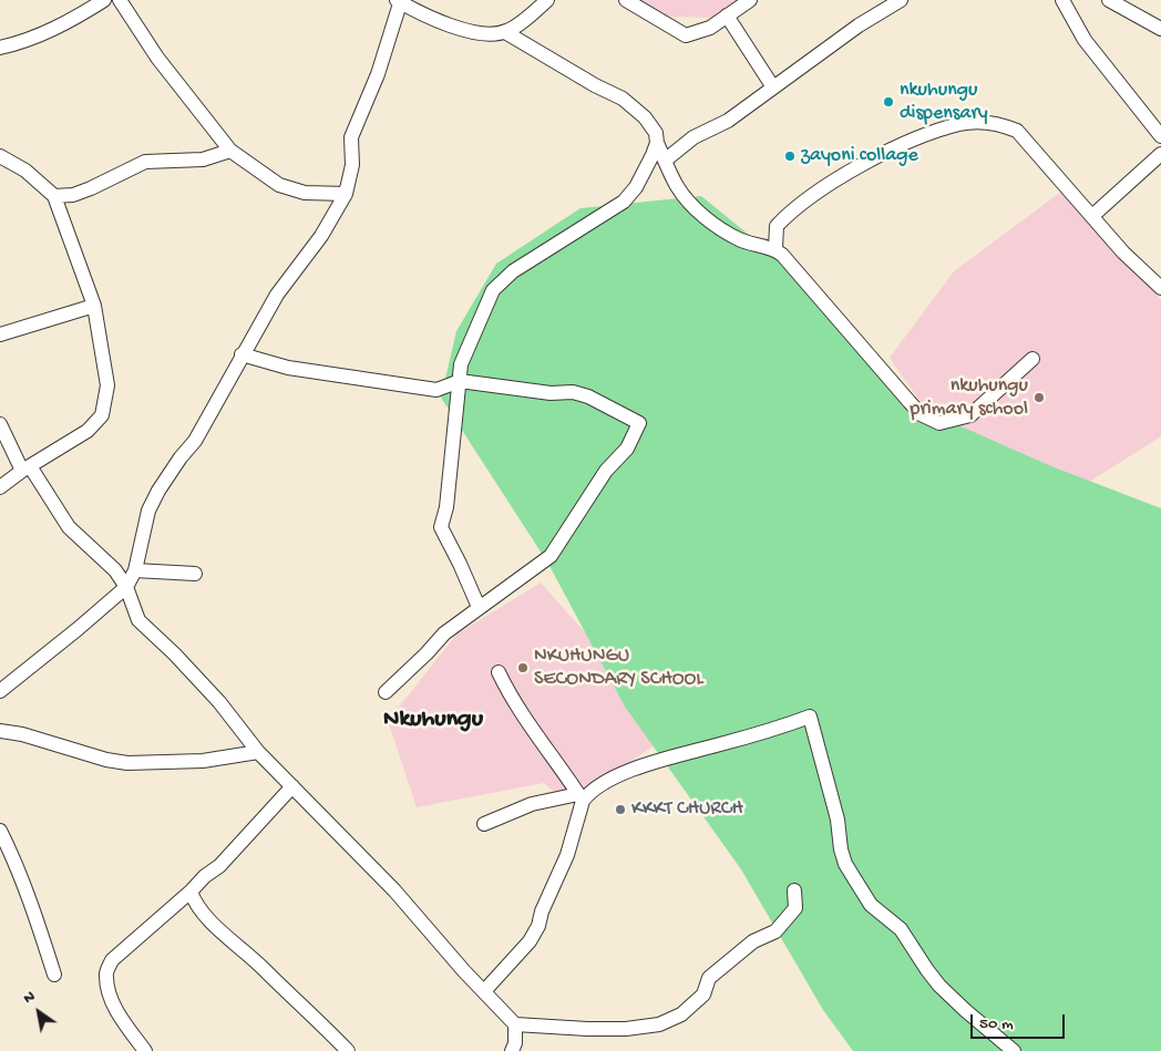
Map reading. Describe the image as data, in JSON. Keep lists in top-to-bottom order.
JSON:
{
  "districts": ["Nkuhungu"],
  "places": [
    "nkuhungu dispensary",
    "zayoni collage",
    "nkuhungu primary school",
    "NKUHUNGU SECONDARY SCHOOL",
    "KKKT CHURCH"
  ],
  "scale_bar": "50 m",
  "north": "top left"
}
